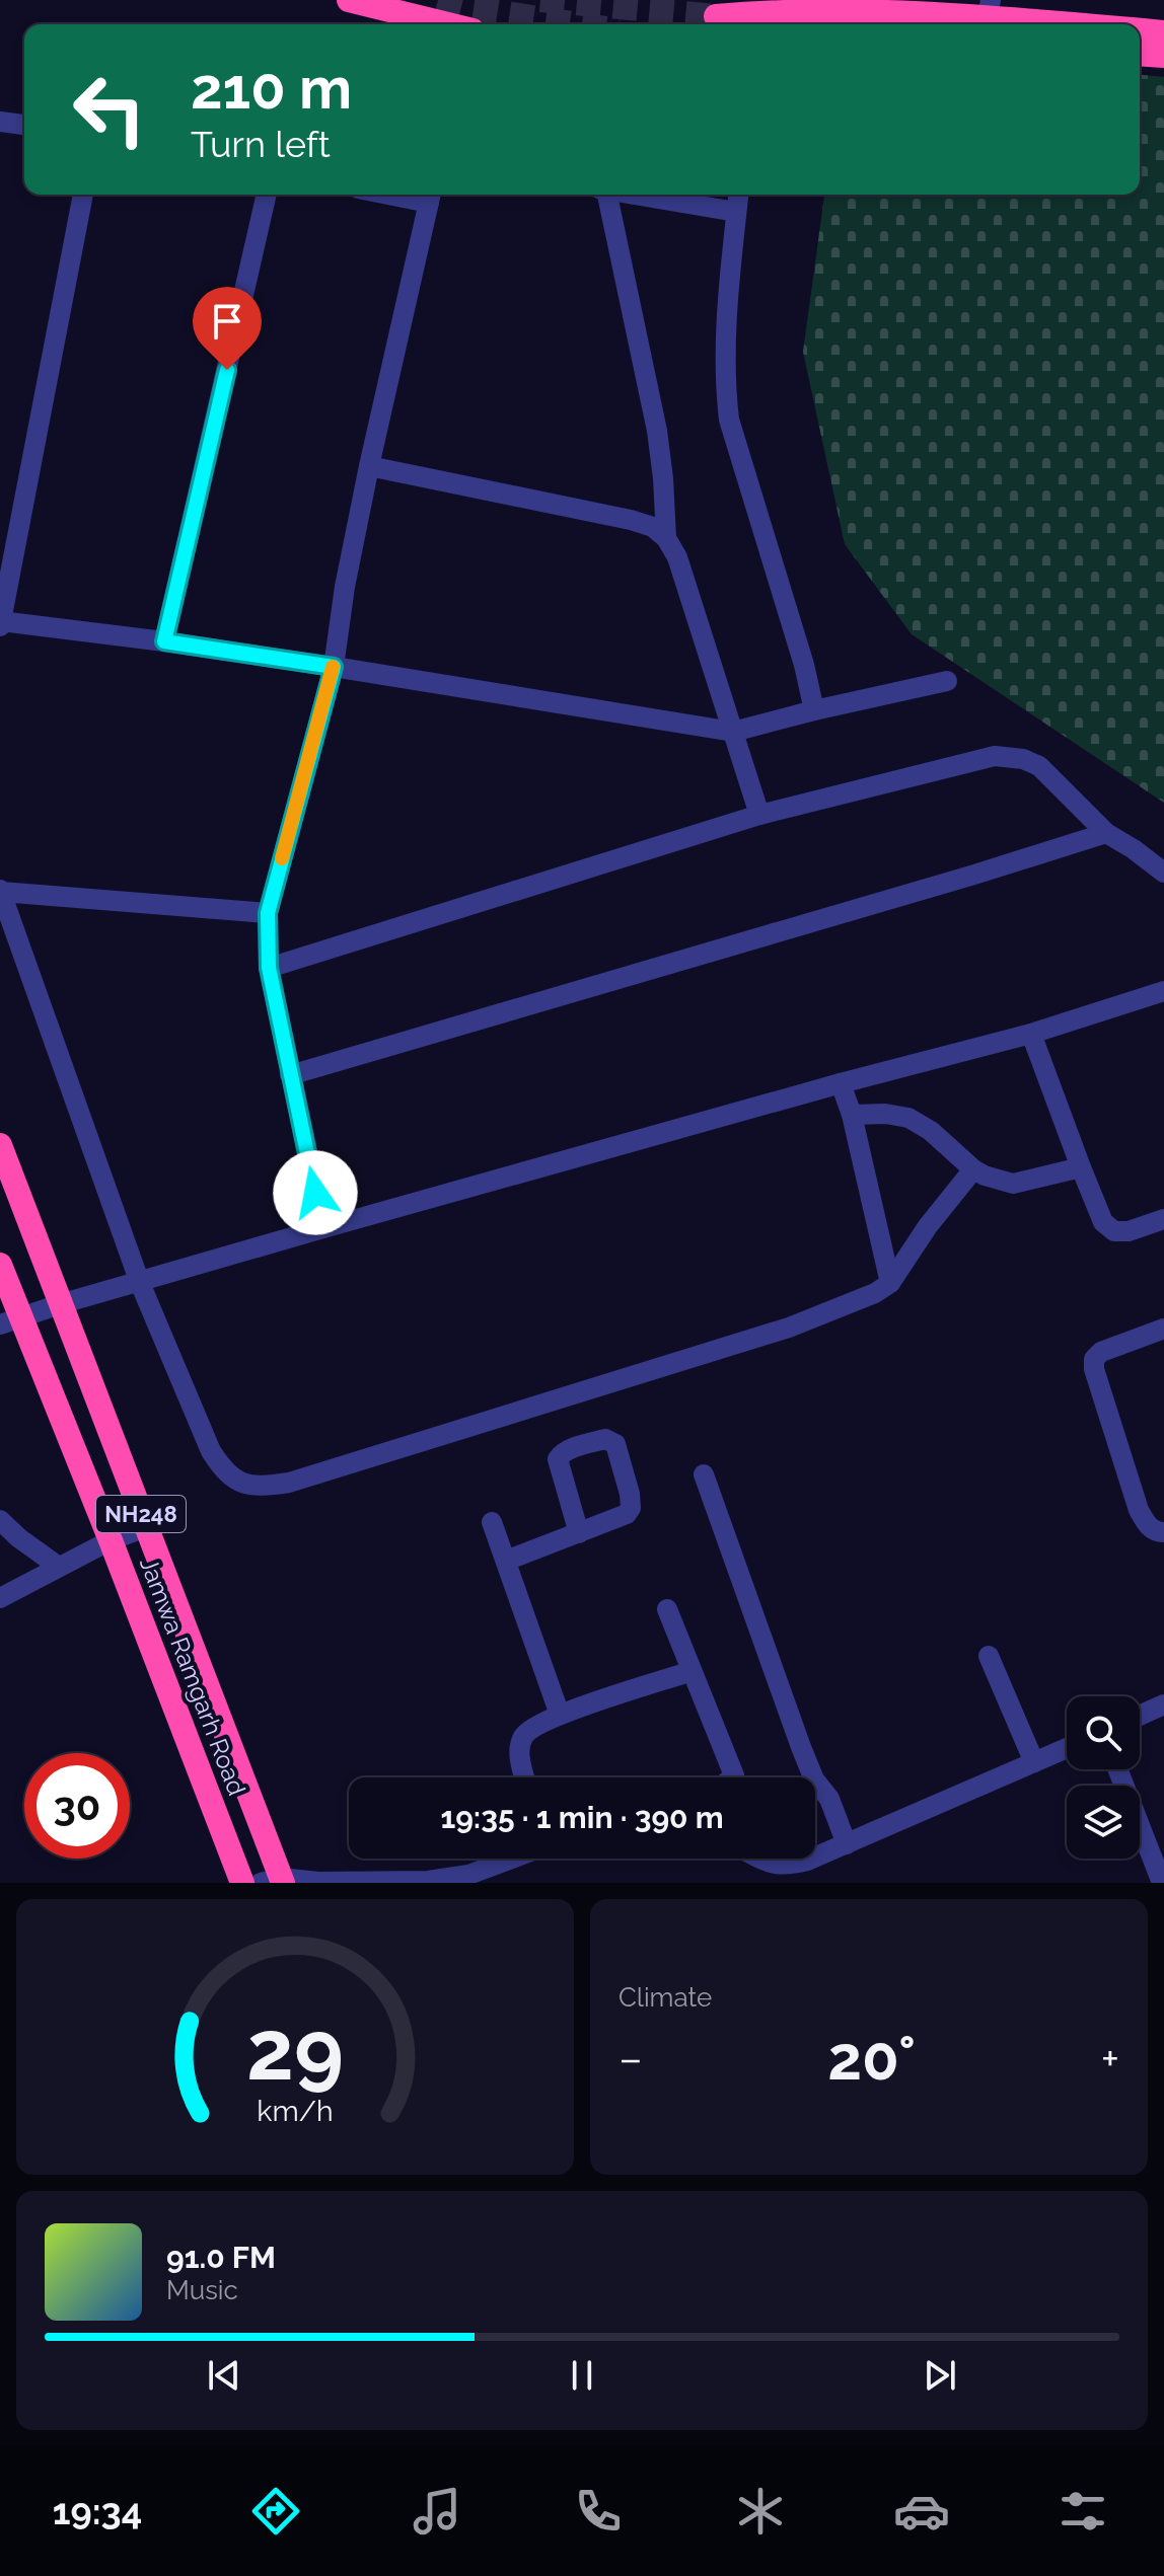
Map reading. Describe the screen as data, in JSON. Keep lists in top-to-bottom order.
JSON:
{
  "streets": {
    "highway": ["NH248", "Jamwa Ramgarh Road"]
  },
  "page": {
    "turn": ["210 m", "Turn left"],
    "limit": "30",
    "trip": "19:35 · 1 min · 390 m",
    "tile": "Climate",
    "heat": ["−", "20°", "+"],
    "song": ["91.0 FM", "Music"],
    "tabs": "19:34",
    "gauge": ["29", "km/h"]
  }
}
